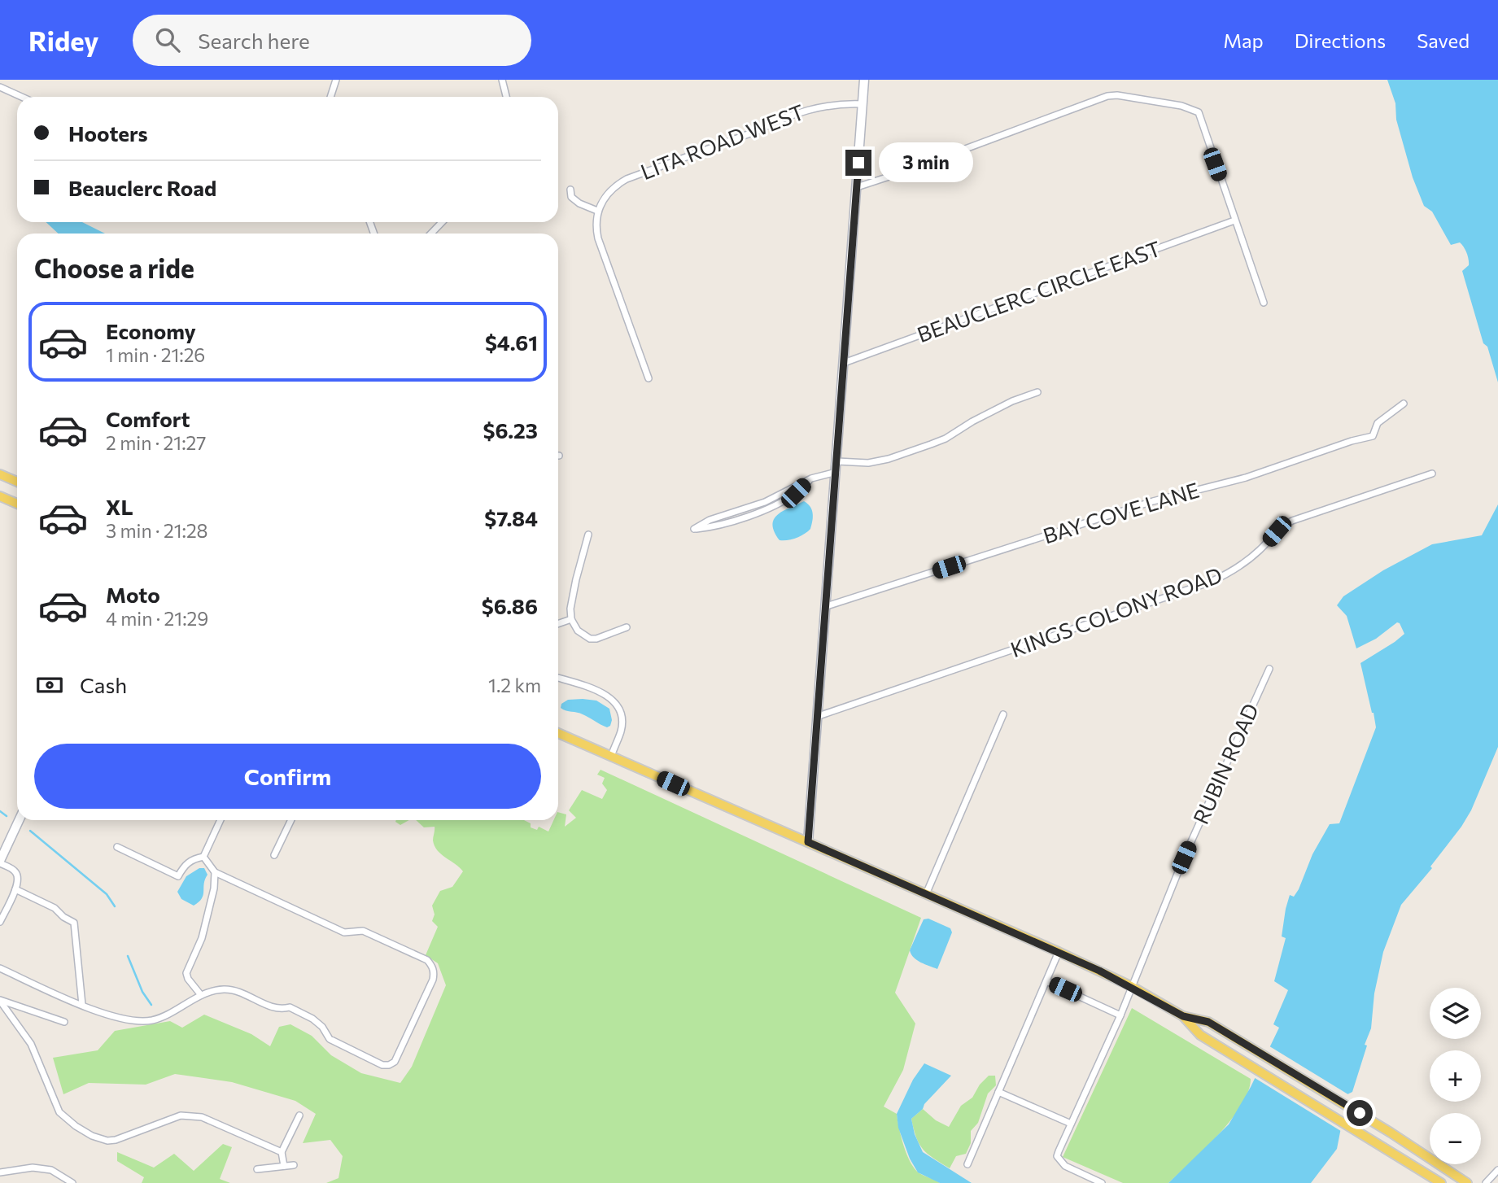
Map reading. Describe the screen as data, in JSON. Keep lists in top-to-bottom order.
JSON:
{
  "streets": {
    "street": [
      "LITA ROAD WEST",
      "BEAUCLERC CIRCLE EAST",
      "BAY COVE LANE",
      "KINGS COLONY ROAD",
      "RUBIN ROAD"
    ]
  },
  "page": {
    "header": "Ridey",
    "search": "Search here",
    "nav": ["Map", "Directions", "Saved"],
    "banner": ["Hooters", "Beauclerc Road"],
    "bubble": "3 min",
    "heading": "Choose a ride",
    "list": [
      {
        "name": "Economy",
        "note": "1 min · 21:26",
        "value": "$4.61"
      },
      {
        "name": "Comfort",
        "note": "2 min · 21:27",
        "value": "$6.23"
      },
      {
        "name": "XL",
        "note": "3 min · 21:28",
        "value": "$7.84"
      },
      {
        "name": "Moto",
        "note": "4 min · 21:29",
        "value": "$6.86"
      }
    ],
    "pay": ["Cash", "1.2 km"],
    "buttons": "Confirm",
    "map_buttons": ["+", "−"]
  }
}
